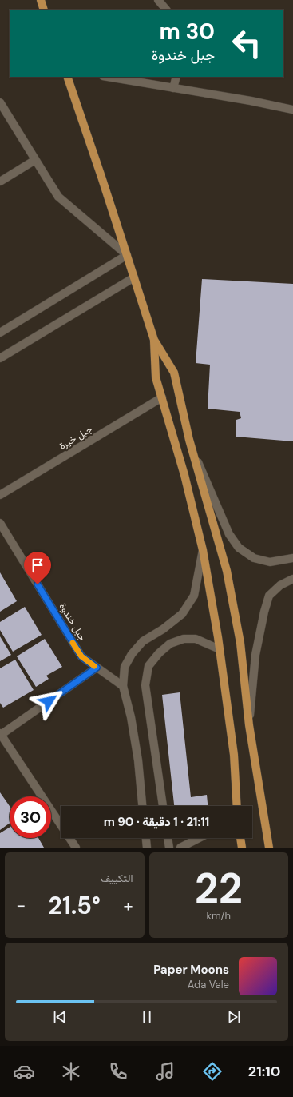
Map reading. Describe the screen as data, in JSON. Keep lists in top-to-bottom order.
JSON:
{
  "streets": {
    "street": ["جبل خيرة", "جبل خندوة"]
  },
  "page": {
    "turn": ["30 m", "جبل خندوة"],
    "limit": "30",
    "trip": "21:11 · 1 دقيقة · 90 m",
    "tile": [
      ["22", "km/h"],
      "التكييف"
    ],
    "heat": ["−", "21.5°", "+"],
    "song": ["Paper Moons", "Ada Vale"],
    "tabs": "21:10"
  }
}
